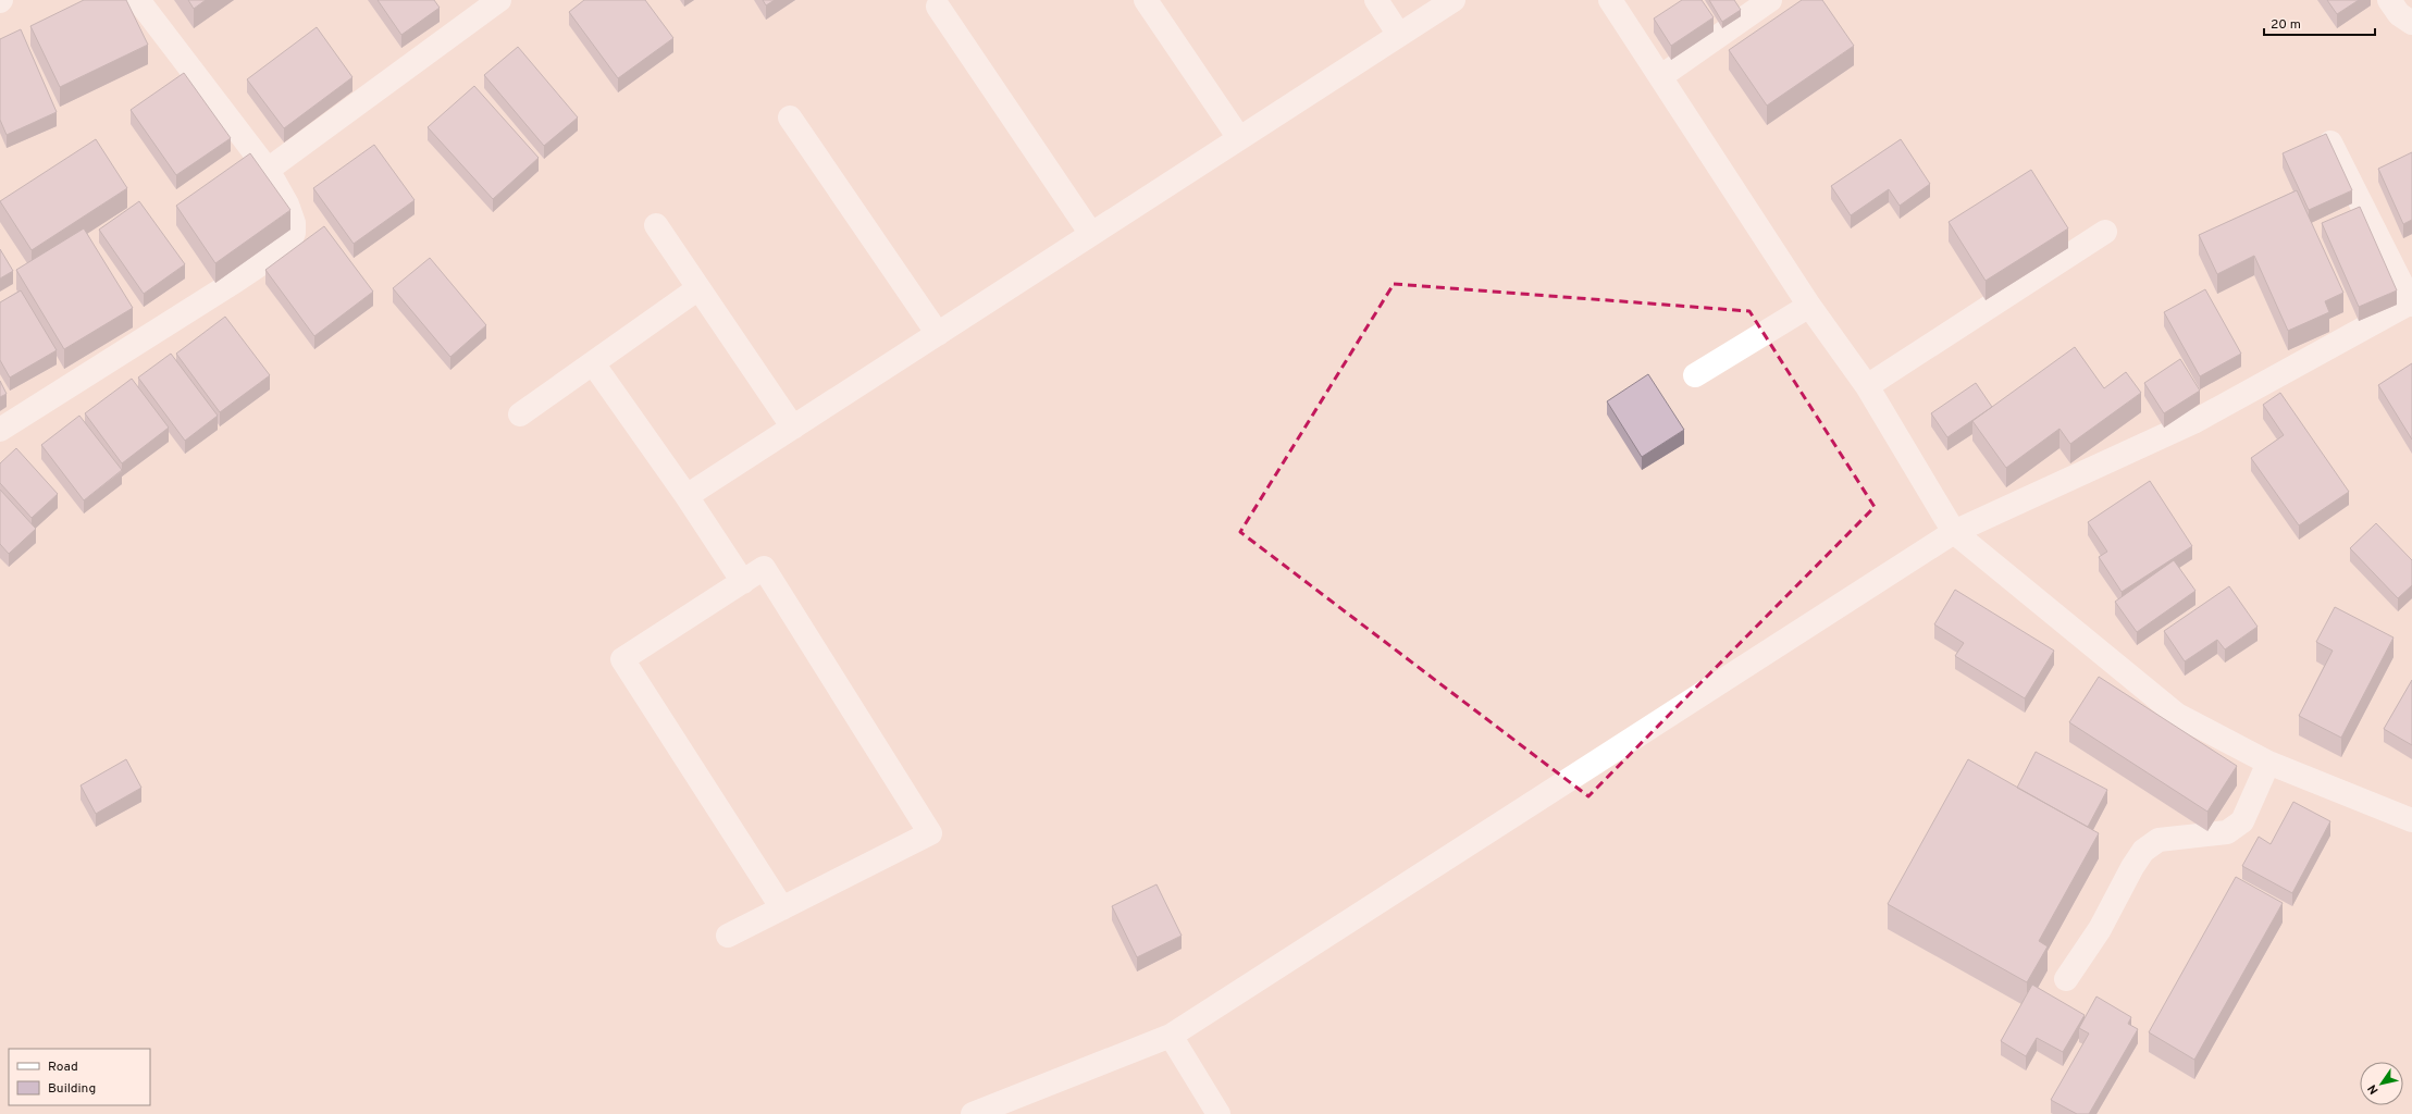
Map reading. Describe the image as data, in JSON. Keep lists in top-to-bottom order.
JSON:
{
  "legend": ["Road", "Building"],
  "scale_bar": "20 m",
  "north": "bottom left"
}
